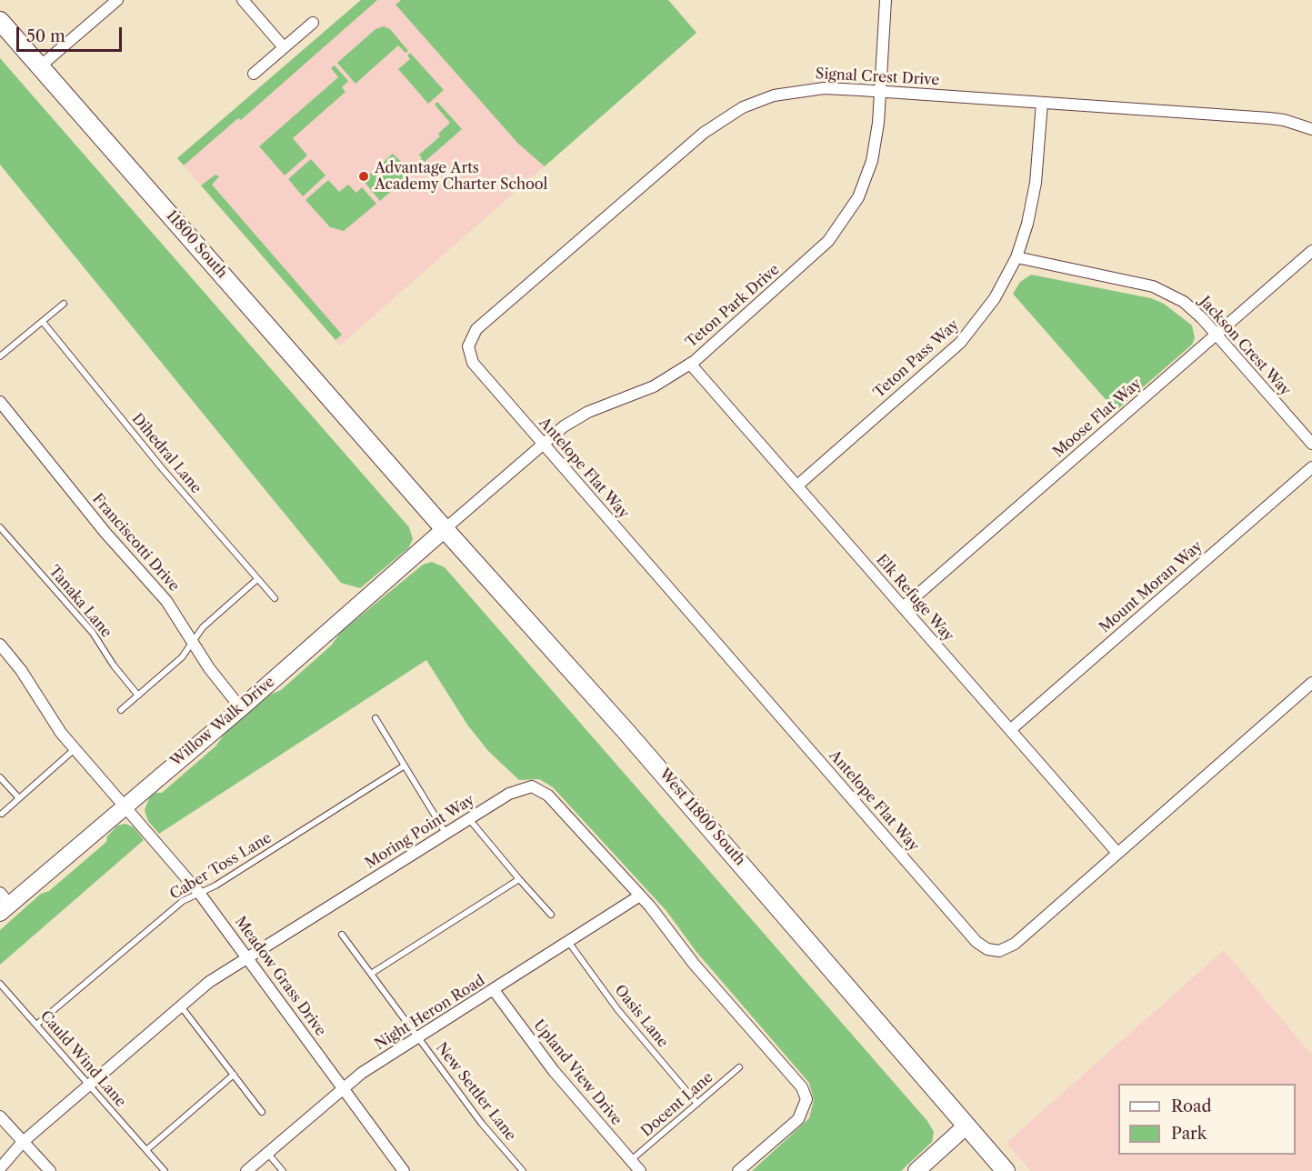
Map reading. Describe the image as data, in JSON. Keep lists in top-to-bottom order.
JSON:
{
  "streets": {
    "main road": ["11800 South", "West 11800 South"],
    "street": [
      "Signal Crest Drive",
      "Teton Park Drive",
      "Jackson Crest Way",
      "Teton Pass Way",
      "Moose Flat Way",
      "Antelope Flat Way",
      "Franciscotti Drive",
      "Mount Moran Way",
      "Elk Refuge Way",
      "Willow Walk Drive",
      "Moring Point Way",
      "Meadow Grass Drive",
      "Night Heron Road",
      "Upland View Drive"
    ],
    "lane": [
      "Dihedral Lane",
      "Tanaka Lane",
      "Caber Toss Lane",
      "Oasis Lane",
      "Cauld Wind Lane",
      "New Settler Lane",
      "Docent Lane"
    ]
  },
  "crossings": [
    ["Signal Crest Drive", "Teton Park Drive"],
    ["Signal Crest Drive", "Teton Pass Way"],
    ["Signal Crest Drive", "Antelope Flat Way"],
    ["11800 South", "West 11800 South"],
    ["Teton Park Drive", "Antelope Flat Way"],
    ["Teton Park Drive", "Elk Refuge Way"],
    ["Teton Park Drive", "Willow Walk Drive"],
    ["Teton Park Drive", "West 11800 South"],
    ["Jackson Crest Way", "Teton Pass Way"],
    ["Jackson Crest Way", "Moose Flat Way"],
    ["Teton Pass Way", "Elk Refuge Way"],
    ["Moose Flat Way", "Elk Refuge Way"],
    ["Antelope Flat Way", "Elk Refuge Way"],
    ["Franciscotti Drive", "Willow Walk Drive"],
    ["Mount Moran Way", "Elk Refuge Way"],
    ["Willow Walk Drive", "West 11800 South"],
    ["Willow Walk Drive", "Meadow Grass Drive"],
    ["Moring Point Way", "Meadow Grass Drive"],
    ["Moring Point Way", "Night Heron Road"],
    ["Moring Point Way", "Cauld Wind Lane"],
    ["Caber Toss Lane", "Meadow Grass Drive"],
    ["Caber Toss Lane", "Cauld Wind Lane"],
    ["Meadow Grass Drive", "Night Heron Road"],
    ["Night Heron Road", "Oasis Lane"],
    ["Night Heron Road", "Upland View Drive"],
    ["Night Heron Road", "New Settler Lane"],
    ["Oasis Lane", "Docent Lane"],
    ["Upland View Drive", "Docent Lane"]
  ],
  "places": ["Advantage Arts Academy Charter School"],
  "legend": ["Road", "Park"],
  "scale_bar": "50 m"
}
